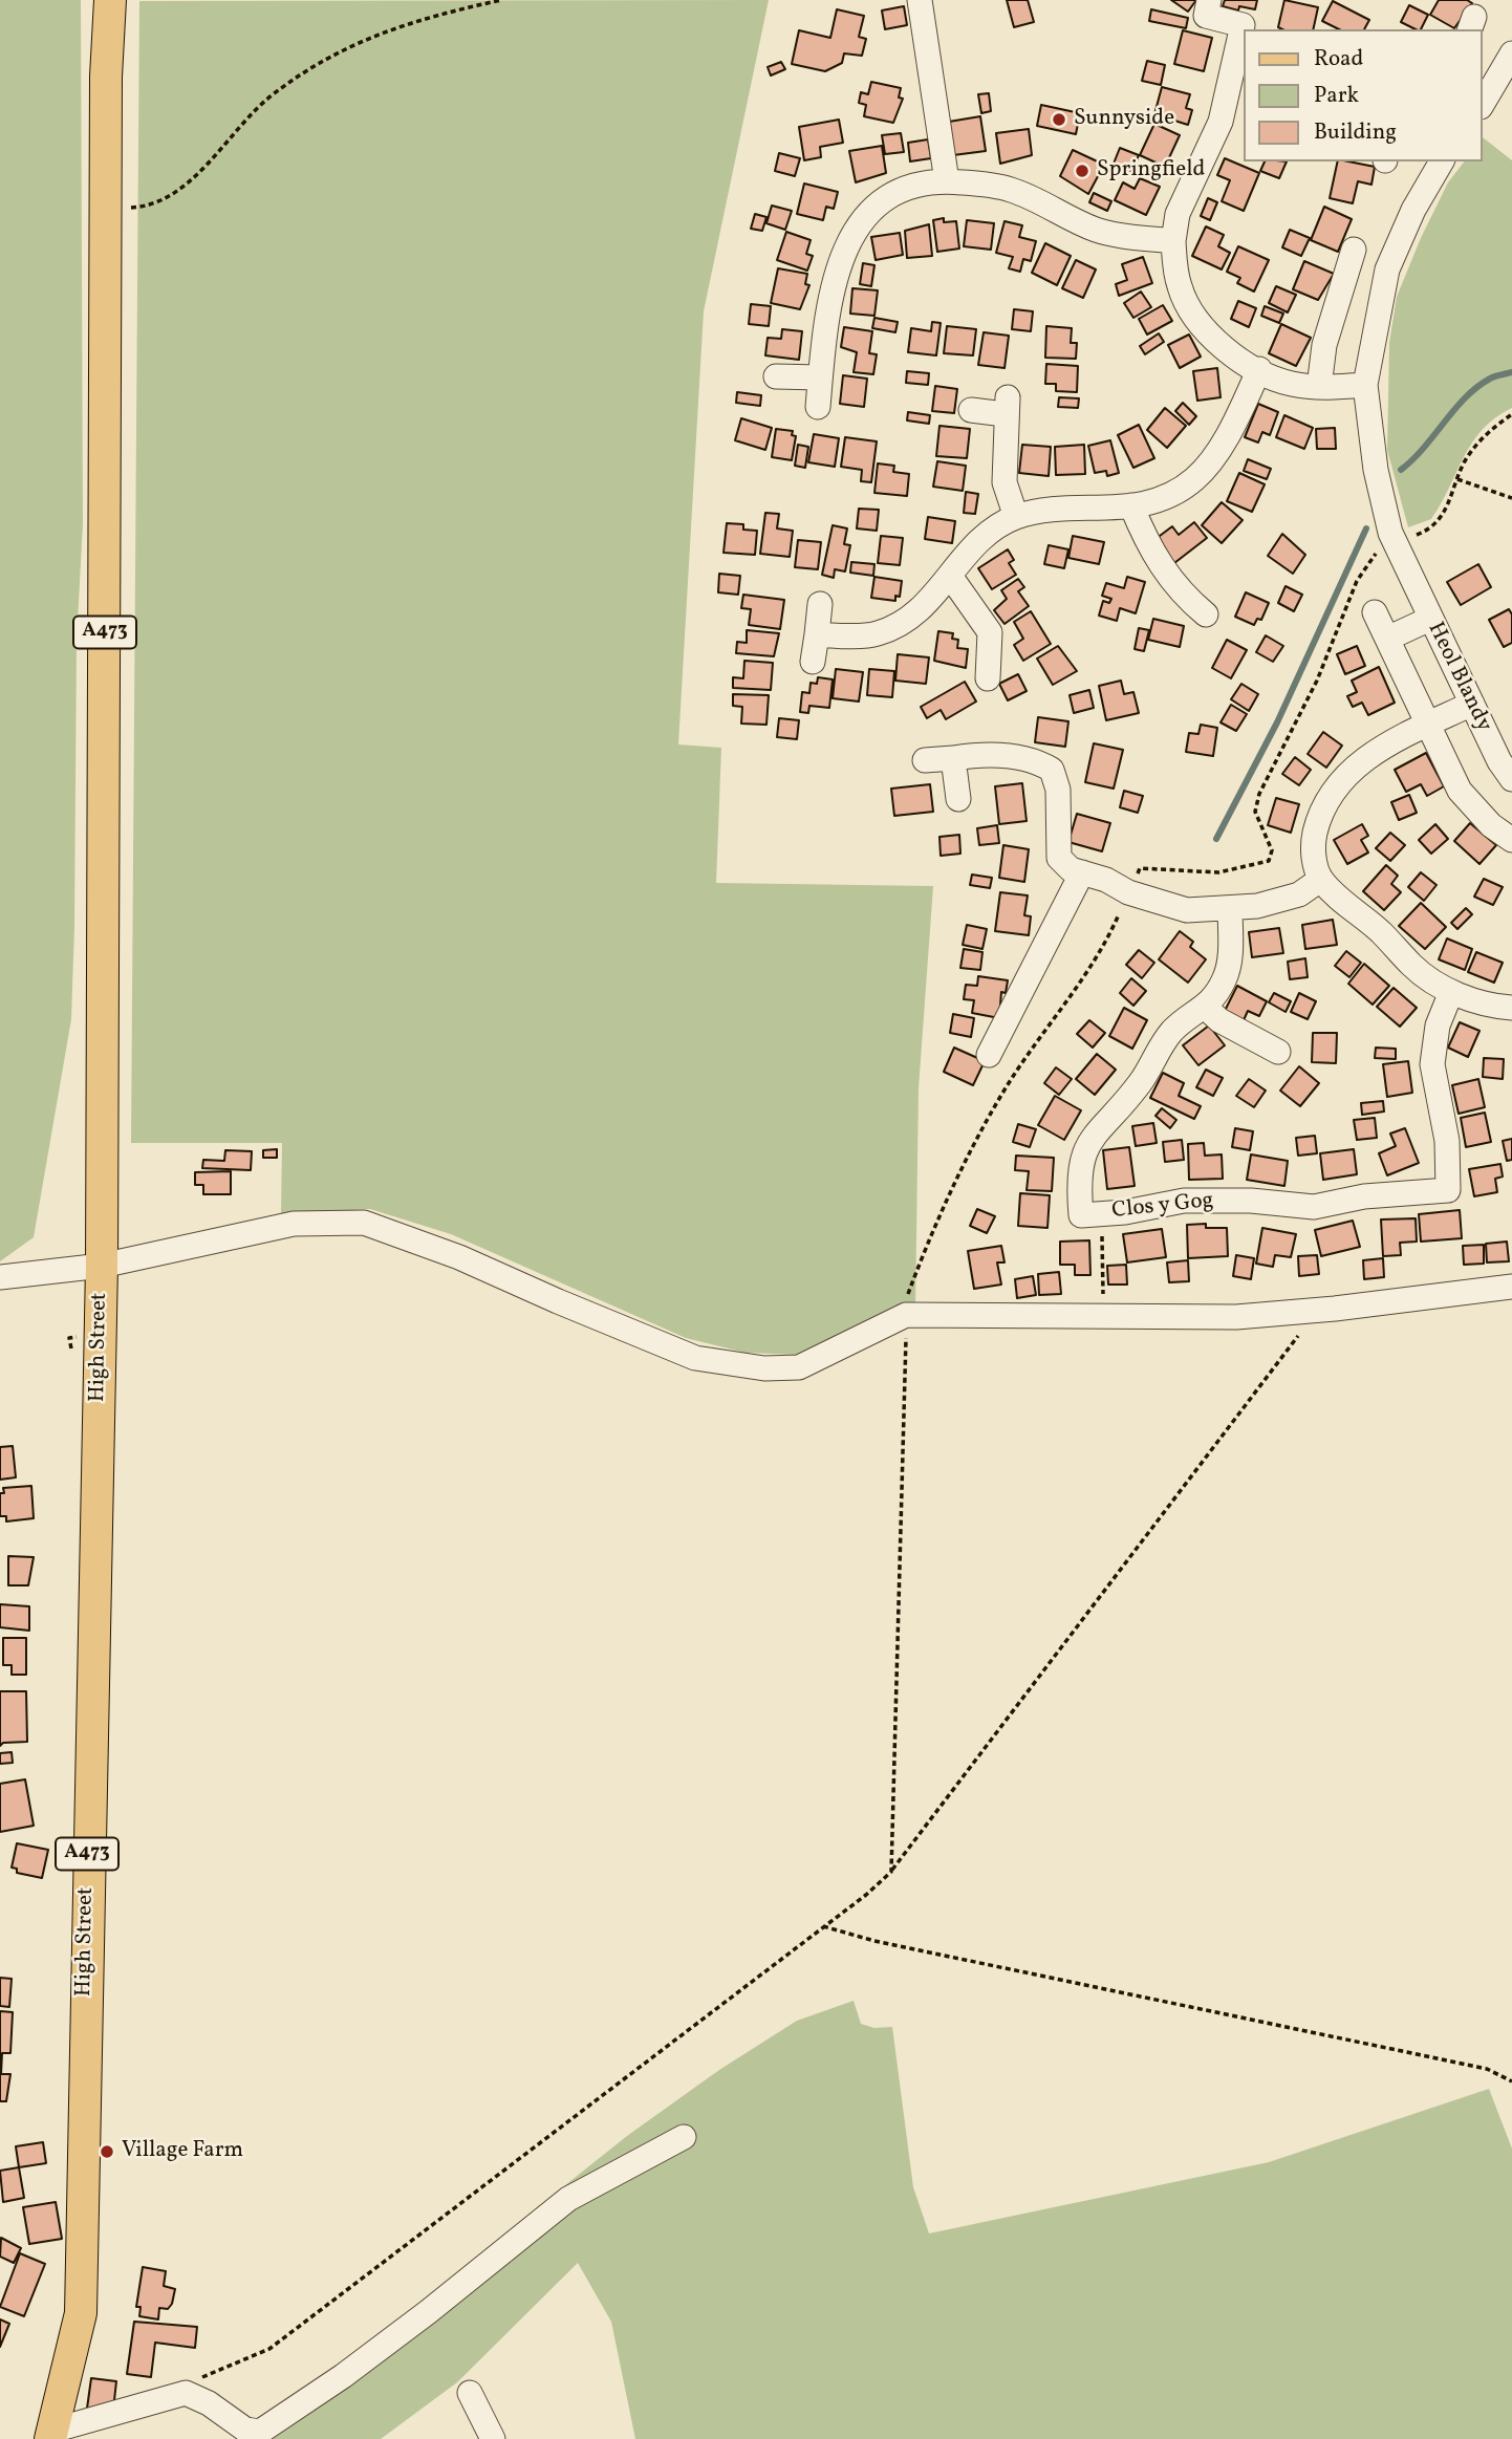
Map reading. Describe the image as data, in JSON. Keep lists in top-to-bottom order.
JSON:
{
  "streets": {
    "main road": ["A473", "High Street"],
    "street": ["Heol Blandy", "Clos y Gog"]
  },
  "crossings": [
    ["A473", "High Street"]
  ],
  "places": ["Sunnyside", "Springfield", "Village Farm"],
  "legend": ["Road", "Park", "Building"]
}
